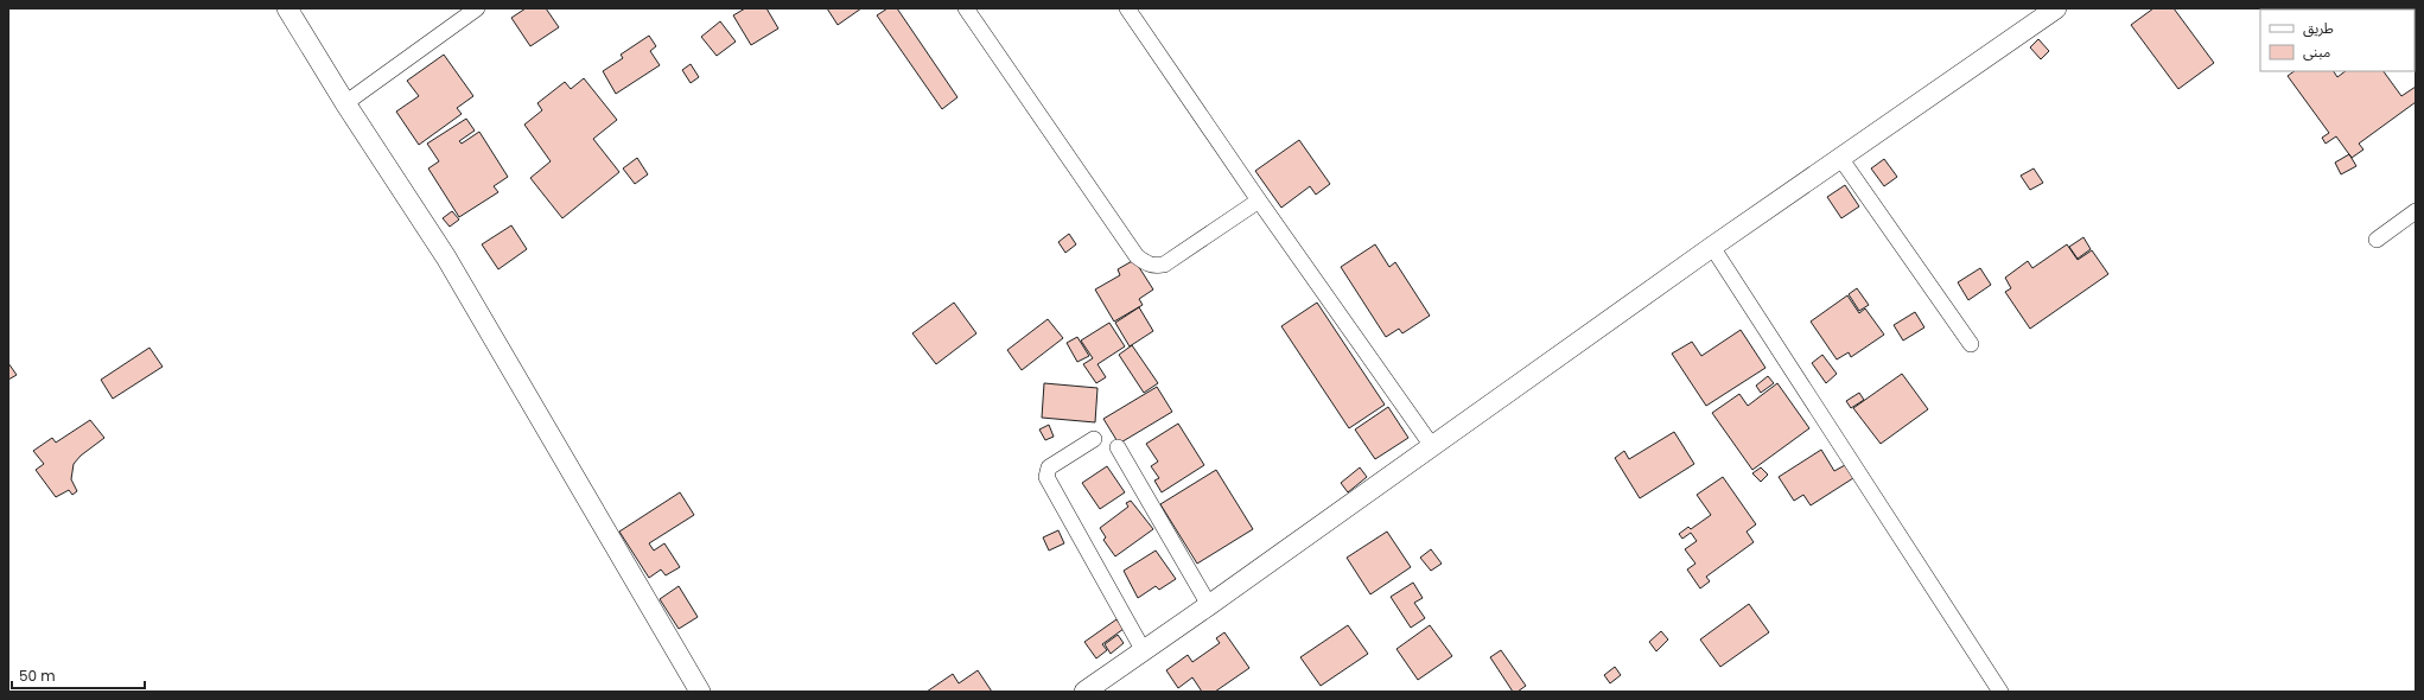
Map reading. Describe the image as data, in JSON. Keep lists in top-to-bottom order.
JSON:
{
  "legend": ["طريق", "مبنى"],
  "scale_bar": "50 m"
}
